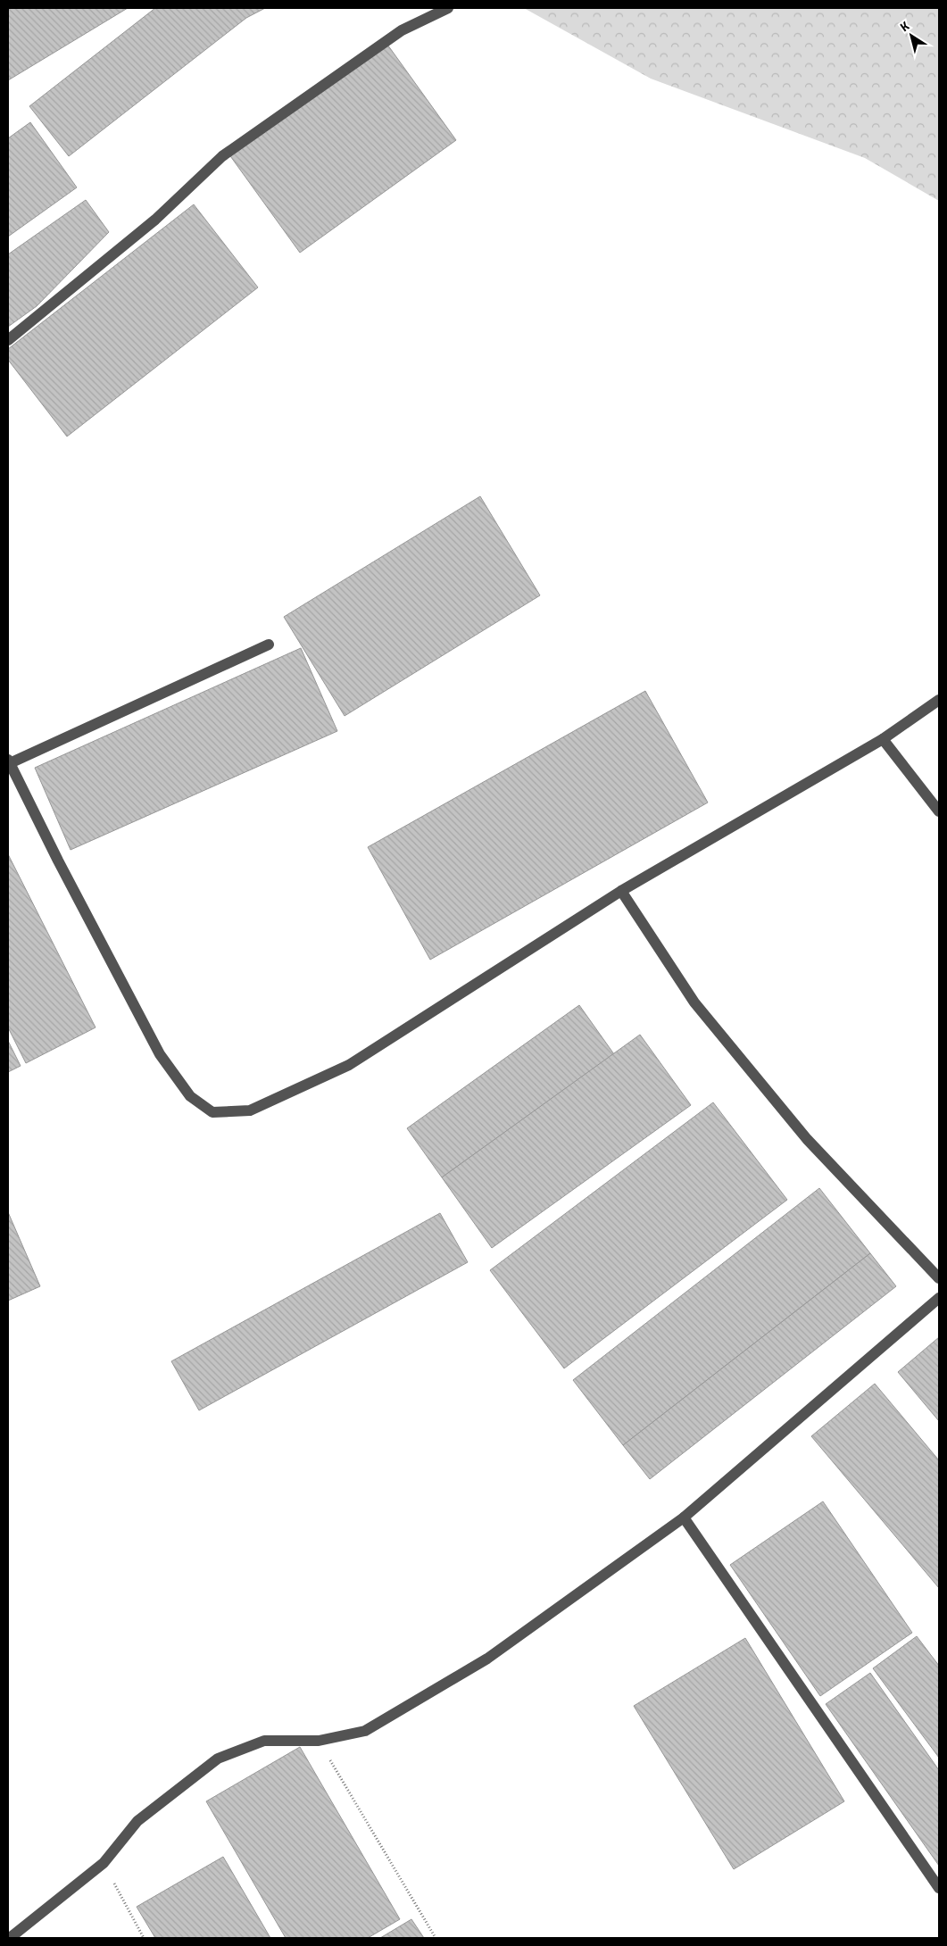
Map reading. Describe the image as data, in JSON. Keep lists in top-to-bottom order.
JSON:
{
  "north": "top left"
}
